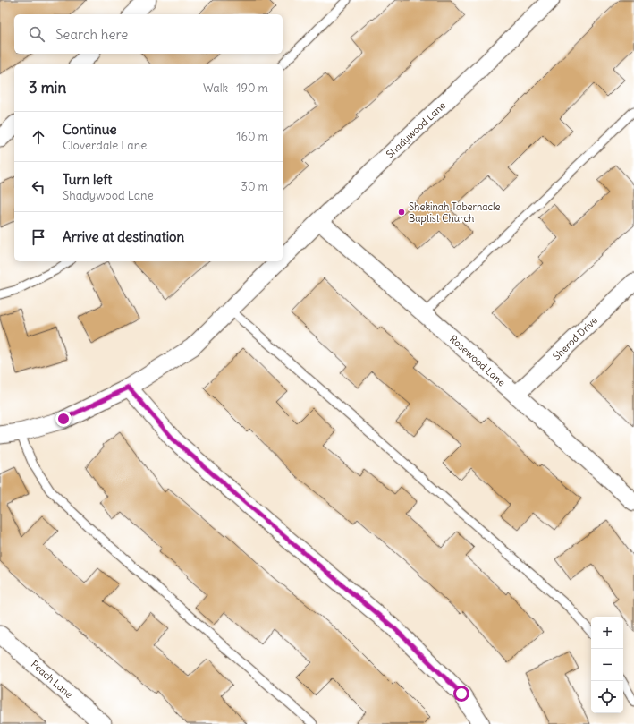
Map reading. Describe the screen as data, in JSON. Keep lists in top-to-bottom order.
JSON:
{
  "streets": {
    "street": [
      "Shadywood Lane",
      "Sherod Drive",
      "Rosewood Lane",
      "Peach Lane"
    ]
  },
  "crossings": [
    ["Shadywood Lane", "Rosewood Lane"],
    ["Sherod Drive", "Rosewood Lane"]
  ],
  "places": ["Shekinah Tabernacle Baptist Church"],
  "page": {
    "search": "Search here",
    "heading": ["3 min", "Walk · 190 m"],
    "list": [
      ["Continue", "Cloverdale Lane", "160 m"],
      ["Turn left", "Shadywood Lane", "30 m"],
      "Arrive at destination"
    ],
    "map_buttons": ["+", "−"]
  }
}
